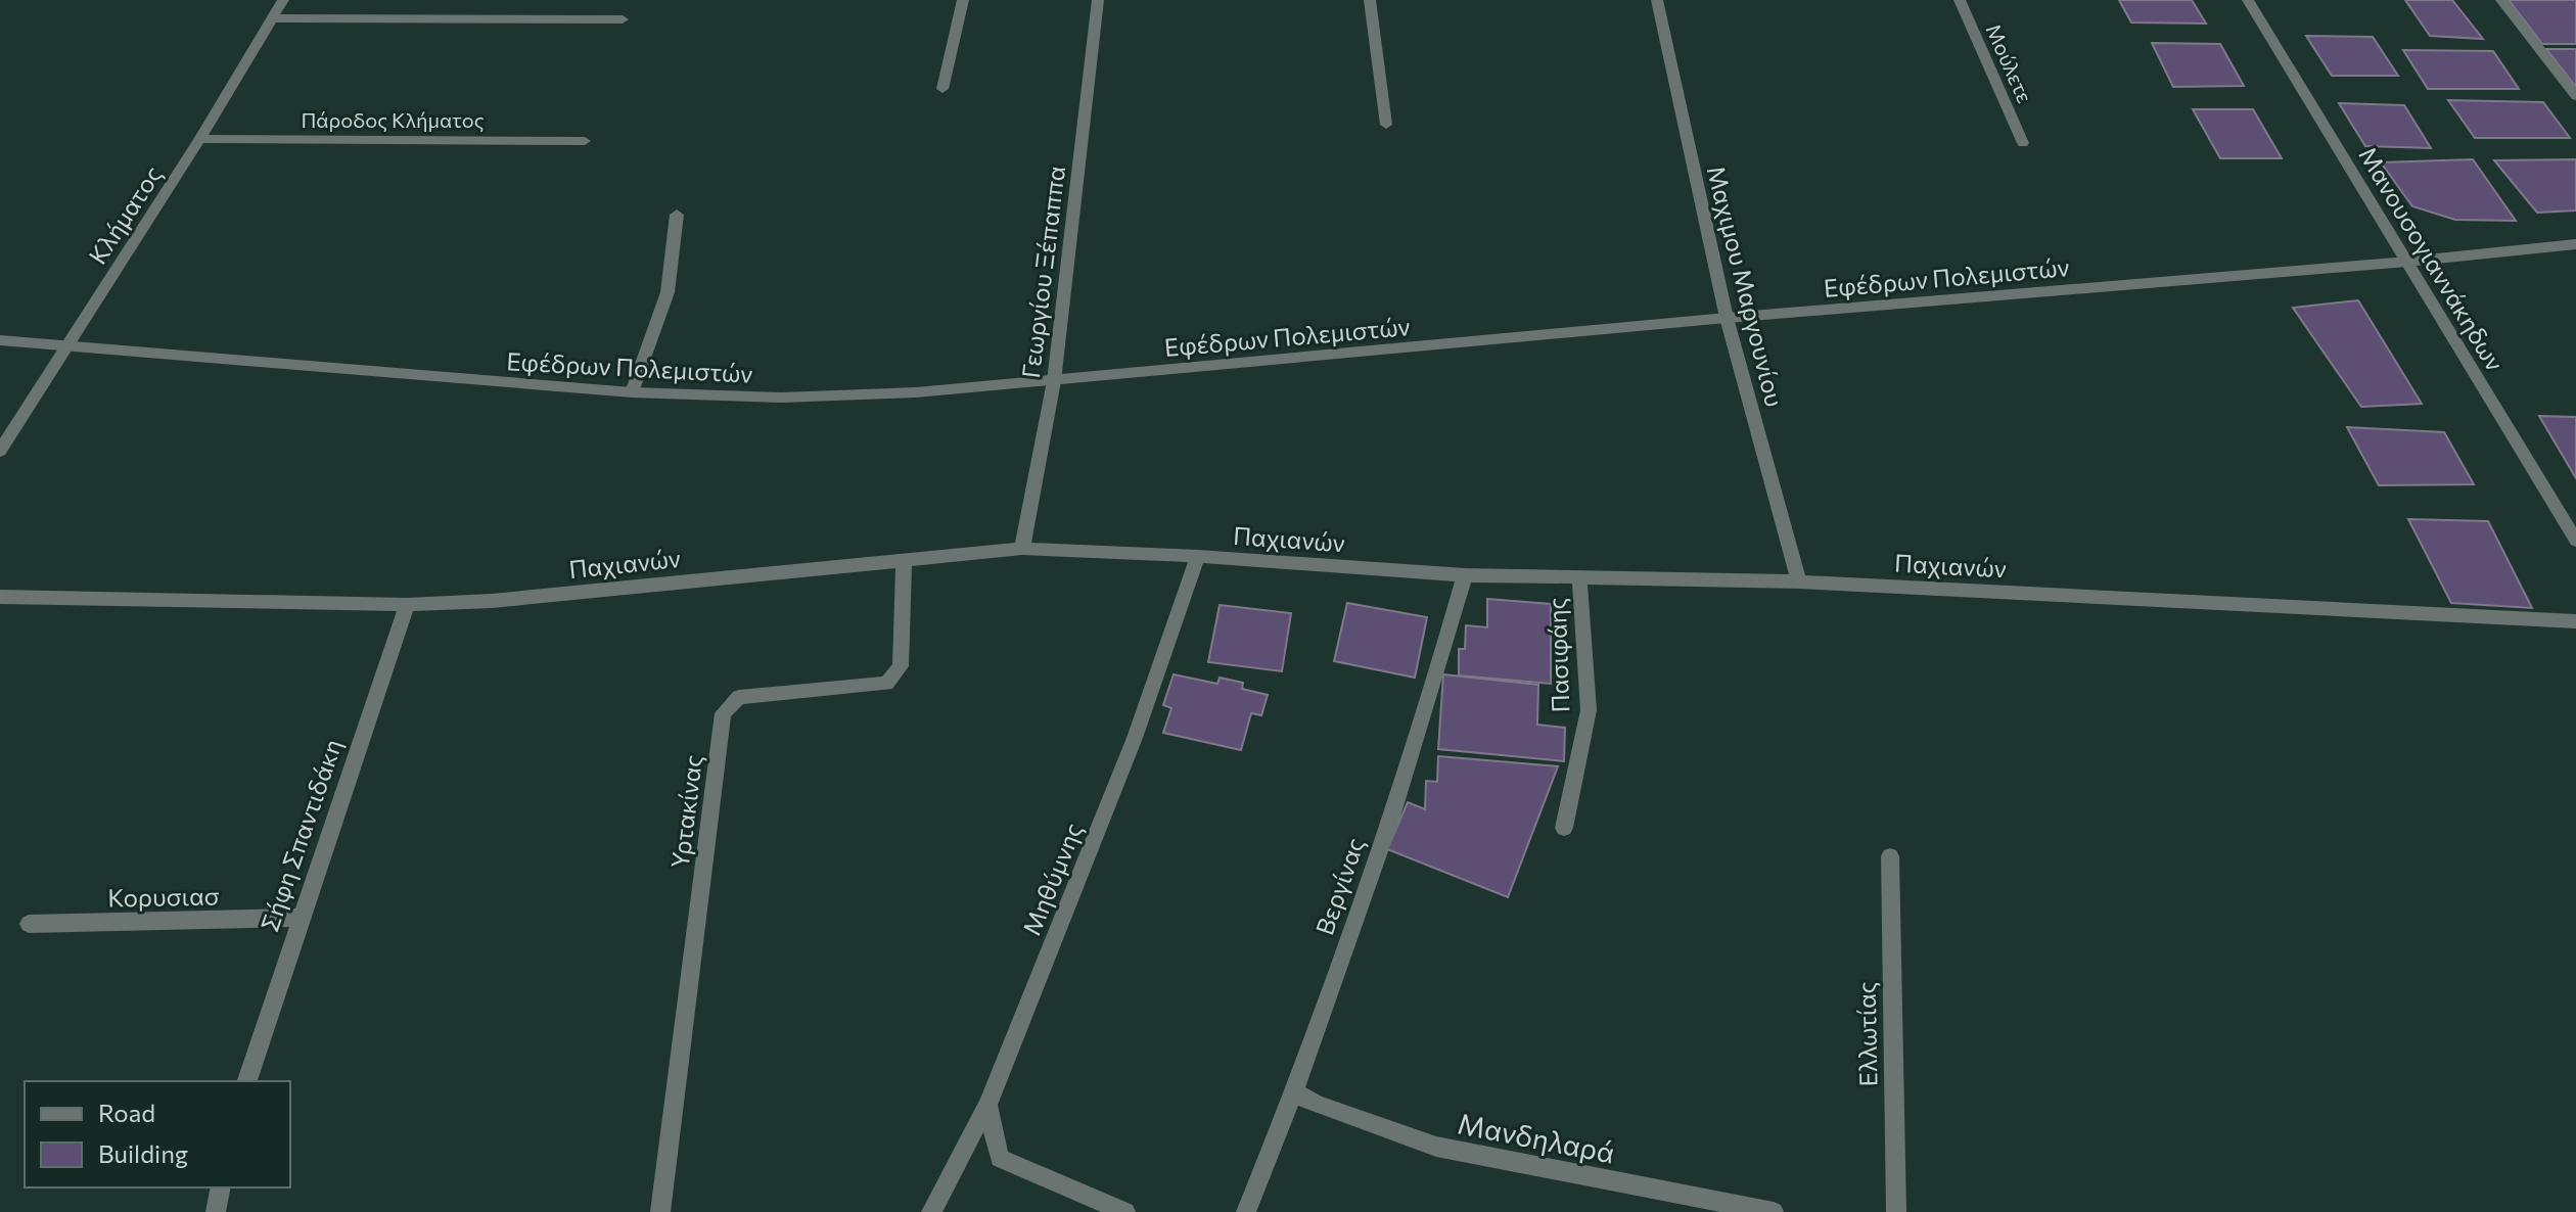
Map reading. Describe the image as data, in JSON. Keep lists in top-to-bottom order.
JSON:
{
  "streets": {
    "street": [
      "Μούλετε",
      "Πάροδος Κλήματος",
      "Κλήματος",
      "Μανουσογιαννάκηδων",
      "Γεωργίου Ξέπαππα",
      "Εφέδρων Πολεμιστών",
      "Μαχιμου Mαργουνίου",
      "Παχιανών",
      "Πασιφάης",
      "Υρτακίνας",
      "Σήφη Σπαντιδάκη",
      "Μηθύμνης",
      "Βεργίνας",
      "Κορυσιασ",
      "Ελλωτίας",
      "Μανδηλαρά"
    ]
  },
  "crossings": [
    ["Πάροδος Κλήματος", "Κλήματος"],
    ["Κλήματος", "Εφέδρων Πολεμιστών"],
    ["Μανουσογιαννάκηδων", "Εφέδρων Πολεμιστών"],
    ["Γεωργίου Ξέπαππα", "Εφέδρων Πολεμιστών"],
    ["Γεωργίου Ξέπαππα", "Παχιανών"],
    ["Εφέδρων Πολεμιστών", "Μαχιμου Mαργουνίου"],
    ["Μαχιμου Mαργουνίου", "Παχιανών"],
    ["Παχιανών", "Πασιφάης"],
    ["Παχιανών", "Υρτακίνας"],
    ["Παχιανών", "Σήφη Σπαντιδάκη"],
    ["Παχιανών", "Μηθύμνης"],
    ["Παχιανών", "Βεργίνας"],
    ["Σήφη Σπαντιδάκη", "Κορυσιασ"],
    ["Βεργίνας", "Μανδηλαρά"]
  ],
  "legend": ["Road", "Building"]
}
